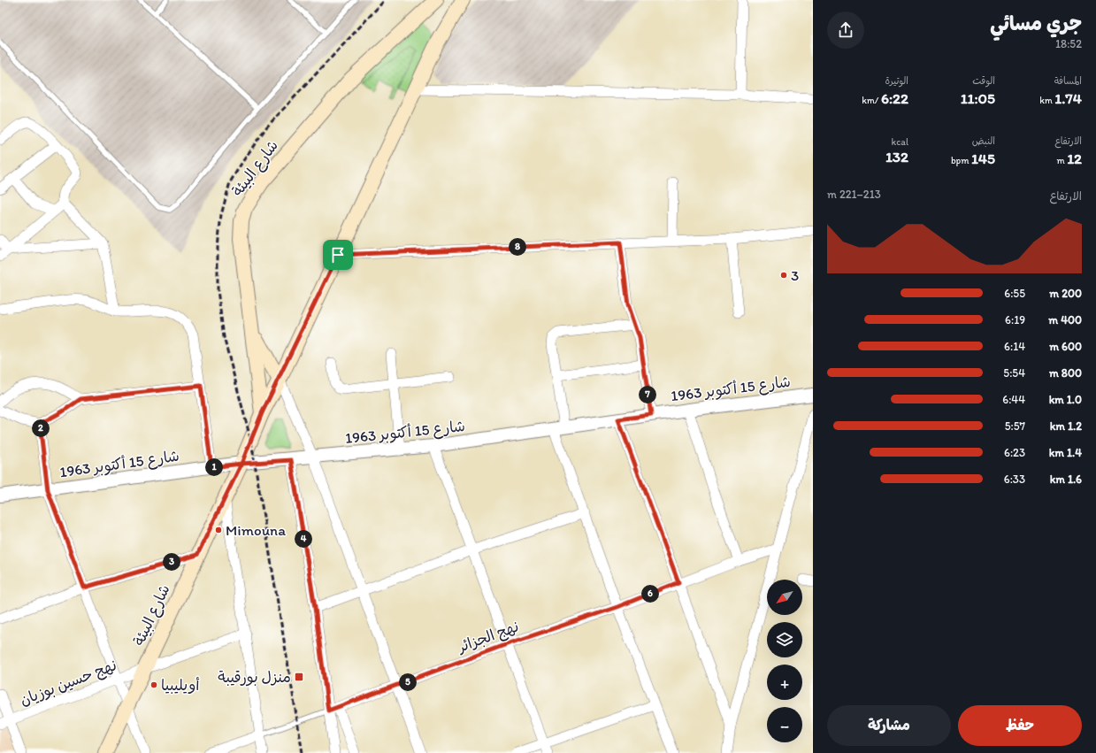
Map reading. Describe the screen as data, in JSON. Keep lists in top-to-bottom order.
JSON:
{
  "streets": {
    "main road": ["شارع البيئة"],
    "street": ["شارع 15 أكتوبر 1963", "نهج الجزائر", "نهج حسين بوزيان"]
  },
  "crossings": [
    ["شارع البيئة", "شارع 15 أكتوبر 1963"],
    ["شارع البيئة", "نهج حسين بوزيان"]
  ],
  "places": {
    "other": ["3", "Mimouna", "أويليبيا"],
    "transit": ["منزل بورقيبة"]
  },
  "north": "bottom left",
  "page": {
    "heading": ["جري مسائي", "18:52"],
    "stats": [
      ["المسافة", "1.74 km"],
      ["الوقت", "11:05"],
      ["الوتيرة", "6:22 /km"],
      ["الارتفاع", "12 m"],
      ["النبض", "145 bpm"],
      ["kcal", "132"]
    ],
    "chart": ["الارتفاع", "213–221 m"],
    "pins": [
      "8",
      "7",
      "2",
      "1",
      "4",
      "3",
      "6",
      "5"
    ],
    "list": [
      {
        "name": "200 m",
        "note": "6:55"
      },
      {
        "name": "400 m",
        "note": "6:19"
      },
      {
        "name": "600 m",
        "note": "6:14"
      },
      {
        "name": "800 m",
        "note": "5:54"
      },
      {
        "name": "1.0 km",
        "note": "6:44"
      },
      {
        "name": "1.2 km",
        "note": "5:57"
      },
      {
        "name": "1.4 km",
        "note": "6:23"
      },
      {
        "name": "1.6 km",
        "note": "6:33"
      }
    ],
    "map_buttons": ["+", "−"],
    "buttons": ["حفظ", "مشاركة"]
  }
}
